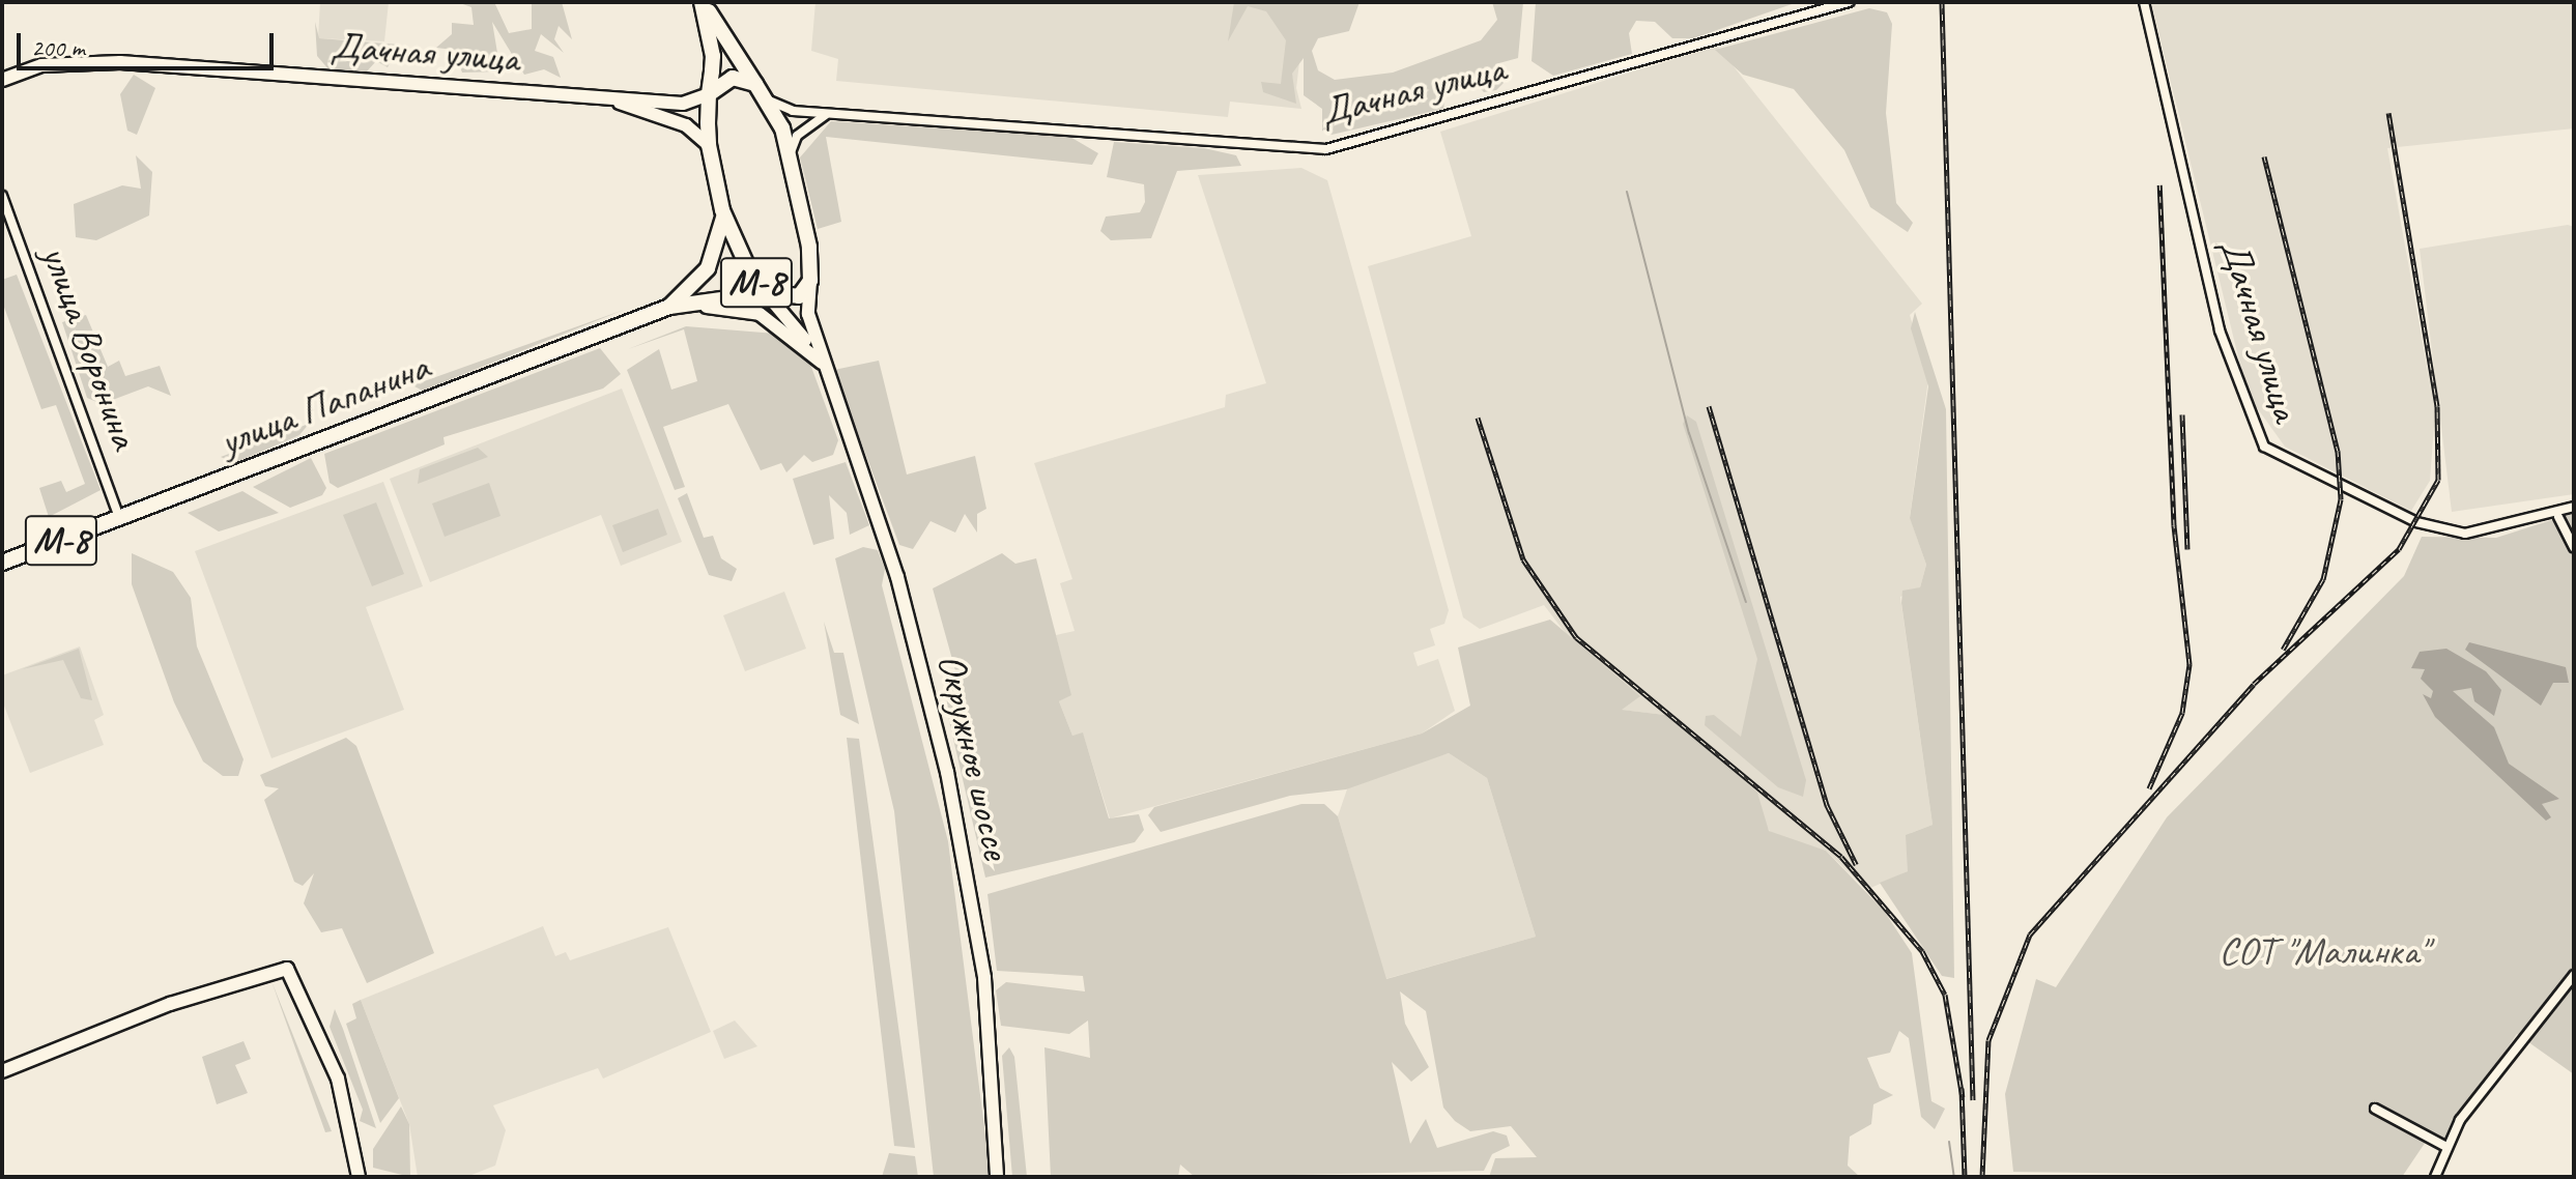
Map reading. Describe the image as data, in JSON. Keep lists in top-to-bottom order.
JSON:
{
  "streets": {
    "main road": ["М-8", "улица Папанина", "Окружное шоссе"],
    "street": ["Дачная улица", "улица Воронина"]
  },
  "crossings": [
    ["Дачная улица", "Окружное шоссе"],
    ["М-8", "улица Папанина"],
    ["М-8", "Окружное шоссе"],
    ["улица Воронина", "улица Папанина"],
    ["улица Папанина", "Окружное шоссе"]
  ],
  "parks": ["СОТ \"Малинка\""],
  "scale_bar": "200 m"
}
